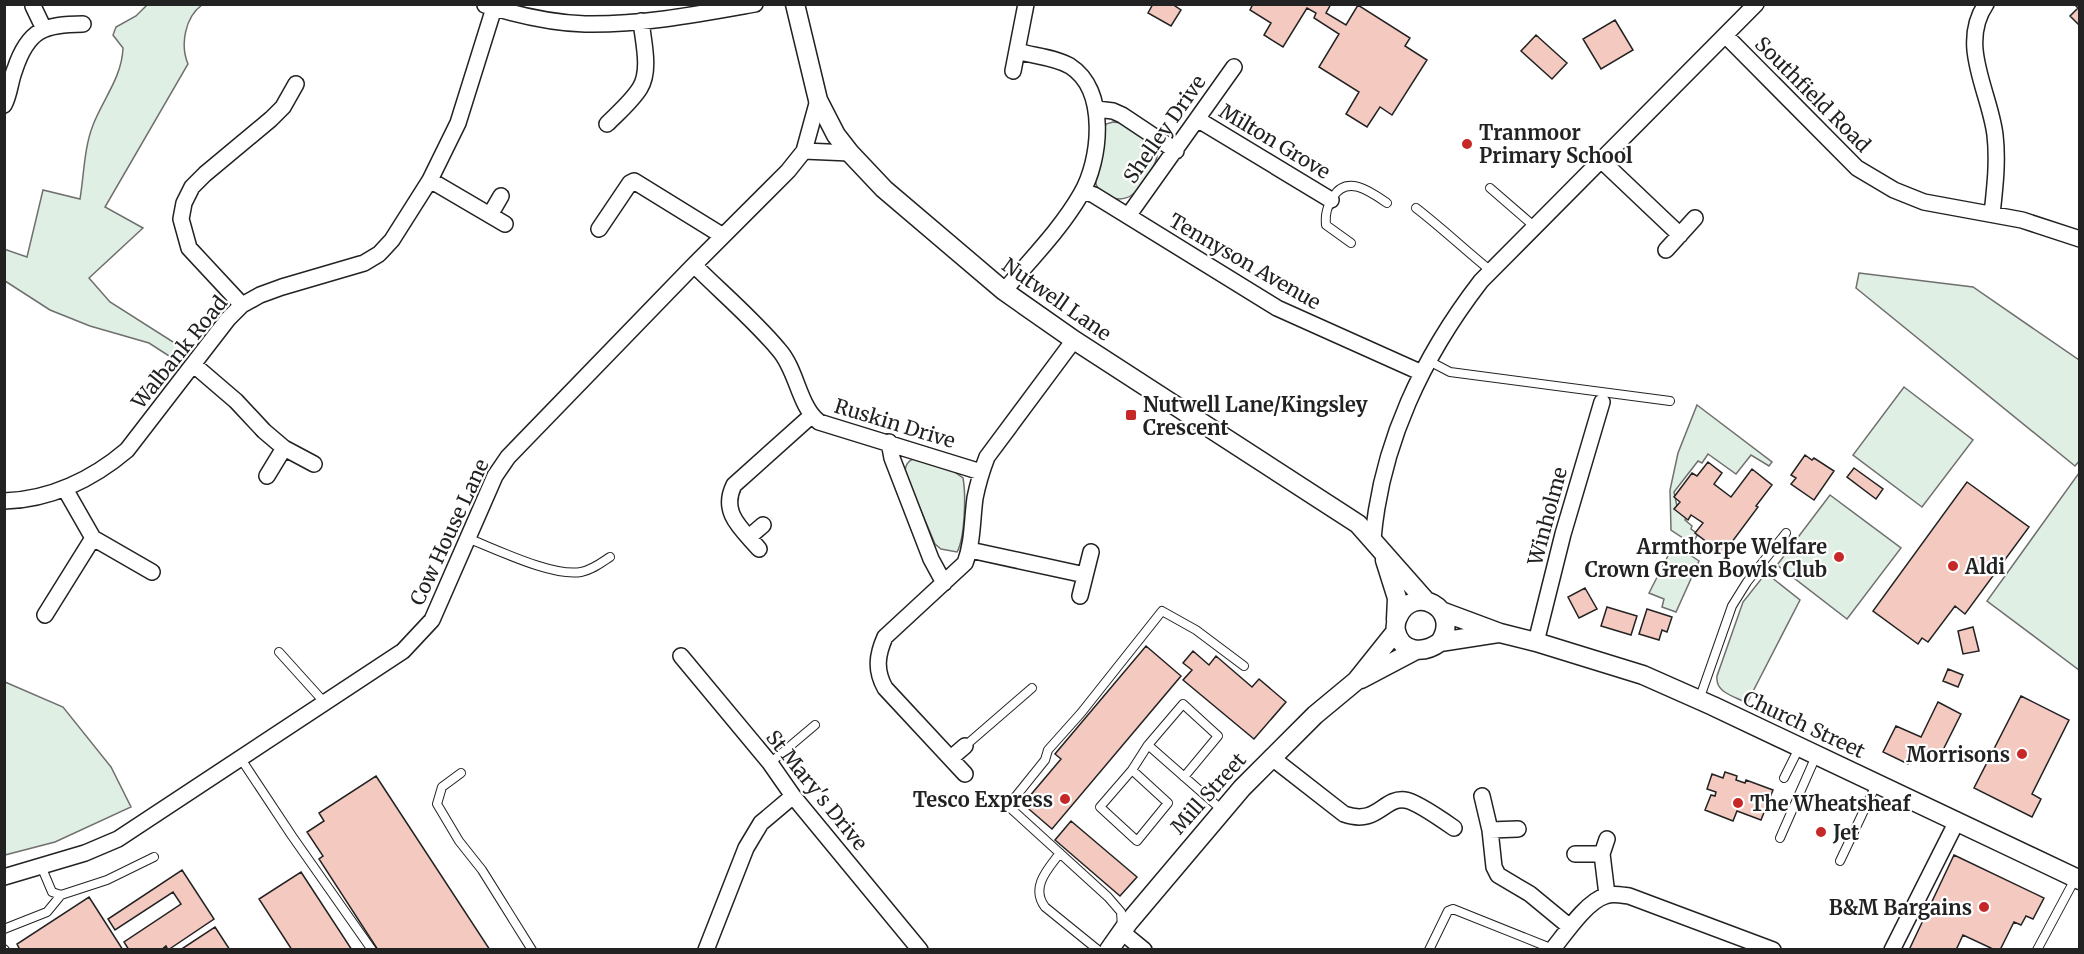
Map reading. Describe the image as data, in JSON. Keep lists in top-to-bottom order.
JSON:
{
  "streets": {
    "street": [
      "Southfield Road",
      "Shelley Drive",
      "Milton Grove",
      "Tennyson Avenue",
      "Nutwell Lane",
      "Walbank Road",
      "Ruskin Drive",
      "Winholme",
      "Cow House Lane",
      "Church Street",
      "St Mary's Drive",
      "Mill Street"
    ]
  },
  "crossings": [
    ["Shelley Drive", "Milton Grove"],
    ["Shelley Drive", "Tennyson Avenue"],
    ["Nutwell Lane", "Cow House Lane"],
    ["Nutwell Lane", "Church Street"],
    ["Nutwell Lane", "Mill Street"],
    ["Ruskin Drive", "Cow House Lane"],
    ["Winholme", "Church Street"],
    ["Church Street", "Mill Street"]
  ],
  "places": {
    "other": [
      "Tranmoor Primary School",
      "Armthorpe Welfare Crown Green Bowls Club",
      "Aldi",
      "Morrisons",
      "Tesco Express",
      "The Wheatsheaf",
      "Jet",
      "B&M Bargains"
    ],
    "transit": ["Nutwell Lane/Kingsley Crescent"]
  }
}
